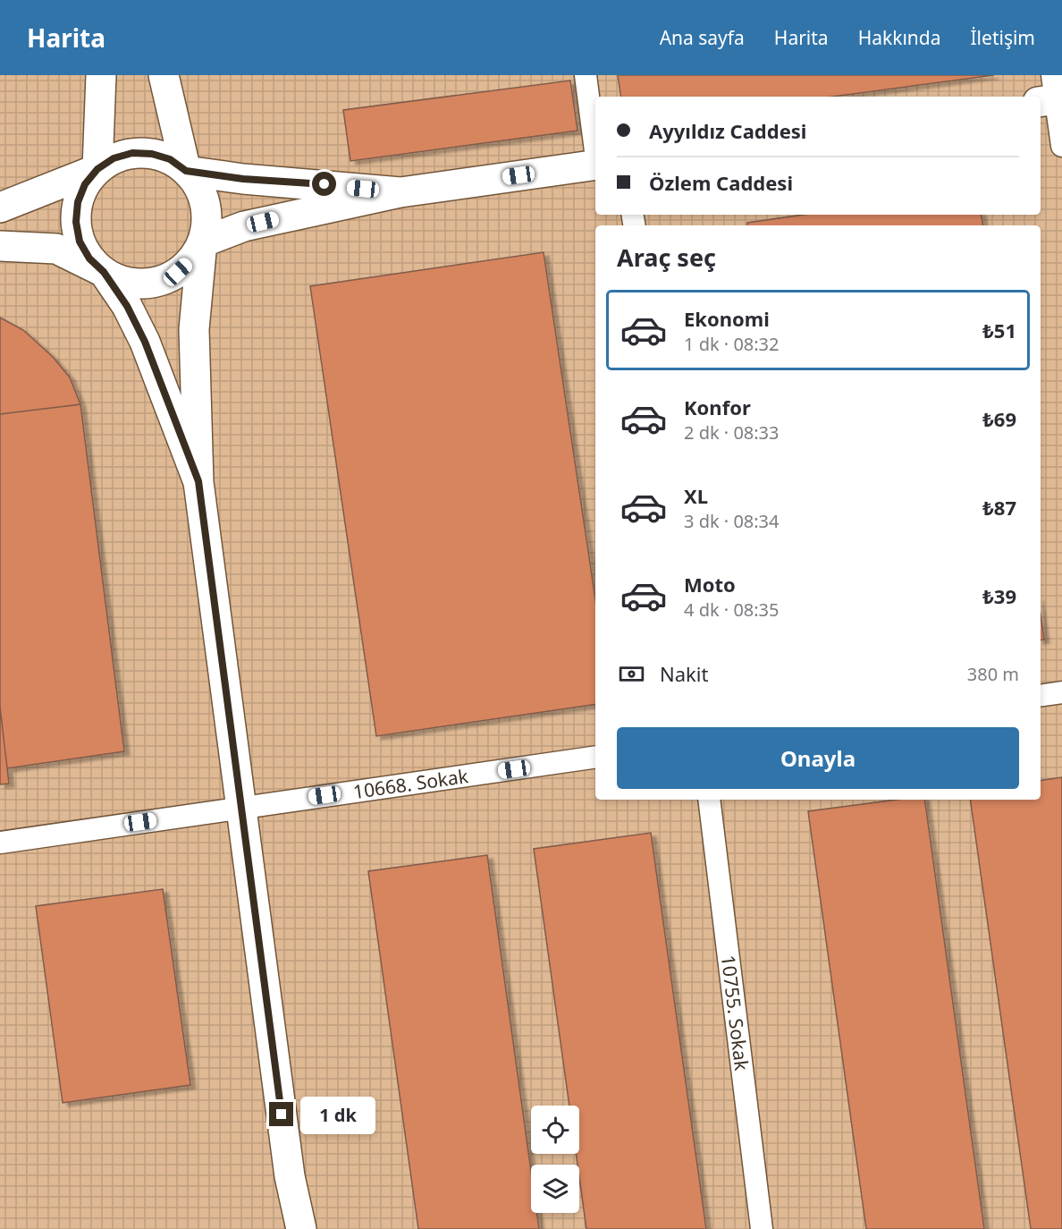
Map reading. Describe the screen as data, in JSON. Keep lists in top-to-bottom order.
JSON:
{
  "streets": {
    "street": ["10668. Sokak", "10755. Sokak"]
  },
  "page": {
    "header": "Harita",
    "nav": [
      "Ana sayfa",
      "Harita",
      "Hakkında",
      "İletişim"
    ],
    "banner": ["Ayyıldız Caddesi", "Özlem Caddesi"],
    "heading": "Araç seç",
    "list": [
      {
        "name": "Ekonomi",
        "note": "1 dk · 08:32",
        "value": "₺51"
      },
      {
        "name": "Konfor",
        "note": "2 dk · 08:33",
        "value": "₺69"
      },
      {
        "name": "XL",
        "note": "3 dk · 08:34",
        "value": "₺87"
      },
      {
        "name": "Moto",
        "note": "4 dk · 08:35",
        "value": "₺39"
      }
    ],
    "pay": ["Nakit", "380 m"],
    "buttons": "Onayla",
    "bubble": "1 dk"
  }
}
